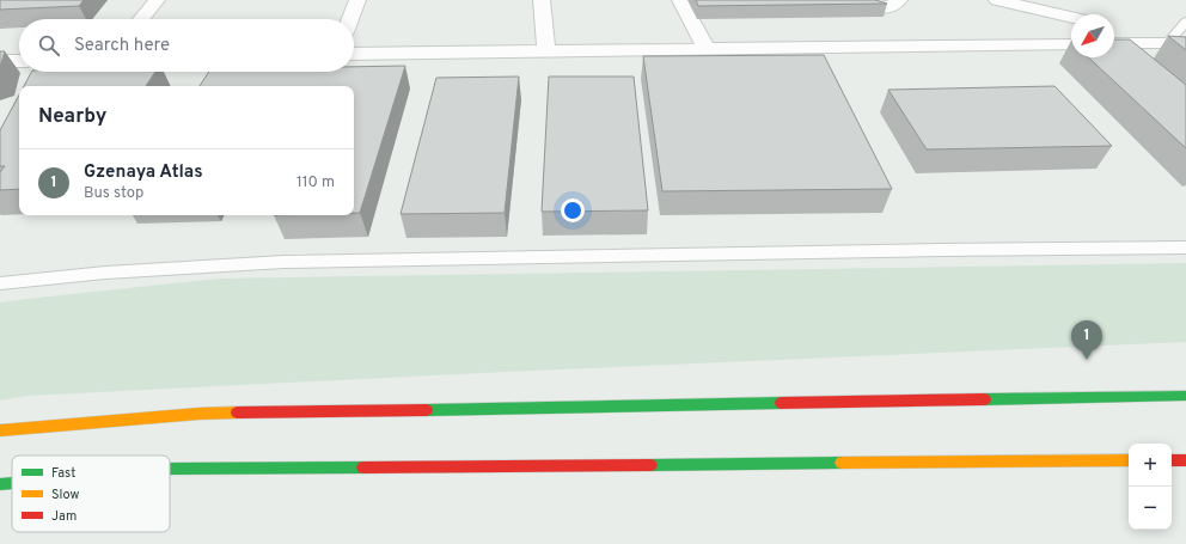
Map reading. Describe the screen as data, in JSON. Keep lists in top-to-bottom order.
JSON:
{
  "legend": ["Fast", "Slow", "Jam"],
  "north": "bottom left",
  "page": {
    "search": "Search here",
    "heading": "Nearby",
    "list": [
      {
        "mark": "1",
        "name": "Gzenaya Atlas",
        "note": "Bus stop",
        "value": "110 m"
      }
    ],
    "pins": "1",
    "map_buttons": ["+", "−"]
  }
}
